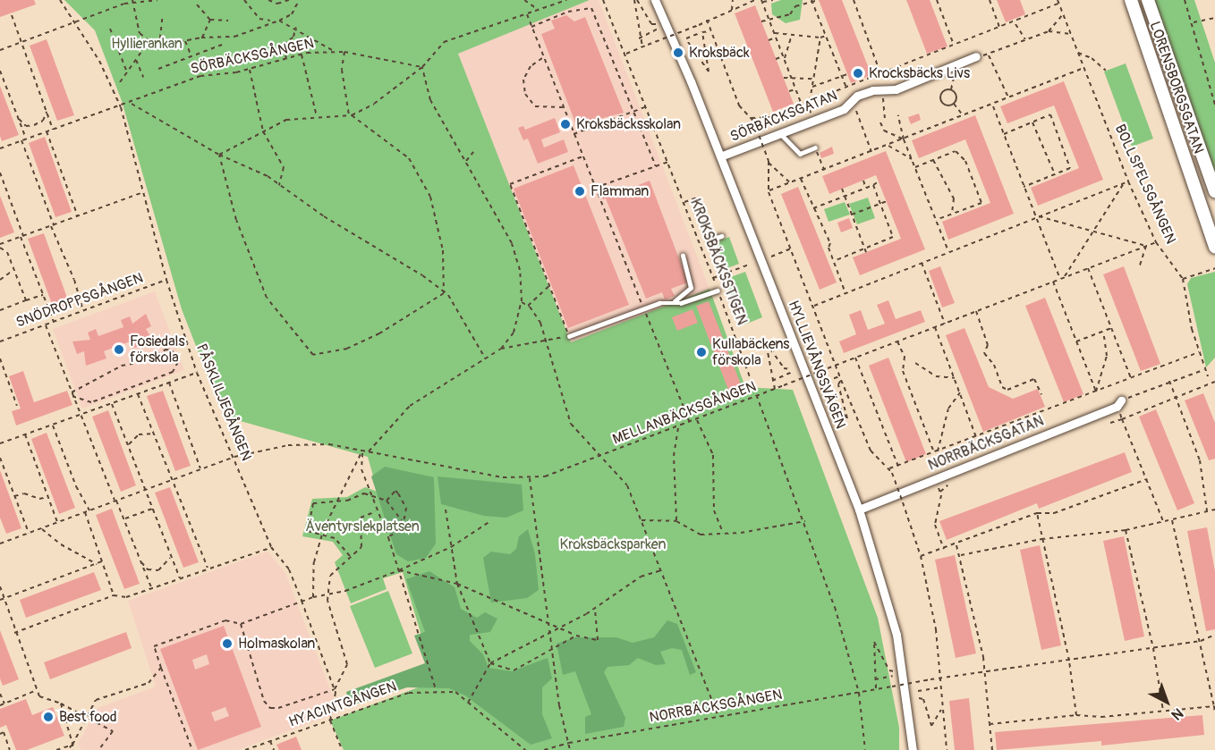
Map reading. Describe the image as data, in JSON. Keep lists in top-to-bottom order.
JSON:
{
  "streets": {
    "main road": ["LORENSBORGSGATAN"],
    "street": ["SÖRBÄCKSGATAN", "HYLLIEVÅNGSVÄGEN", "NORRBÄCKSGATAN"],
    "path": [
      "SÖRBÄCKSGÅNGEN",
      "BOLLSPELSGÅNGEN",
      "KROKSBÄCKSSTIGEN",
      "SNÖDROPPSGÅNGEN",
      "PÅSKLILJEGÅNGEN",
      "MELLANBÄCKSGÅNGEN",
      "HYACINTGÅNGEN",
      "NORRBÄCKSGÅNGEN"
    ]
  },
  "crossings": [
    ["SÖRBÄCKSGÅNGEN", "PÅSKLILJEGÅNGEN"],
    ["SÖRBÄCKSGATAN", "HYLLIEVÅNGSVÄGEN"],
    ["BOLLSPELSGÅNGEN", "MELLANBÄCKSGÅNGEN"],
    ["KROKSBÄCKSSTIGEN", "MELLANBÄCKSGÅNGEN"],
    ["KROKSBÄCKSSTIGEN", "NORRBÄCKSGÅNGEN"],
    ["SNÖDROPPSGÅNGEN", "PÅSKLILJEGÅNGEN"],
    ["HYLLIEVÅNGSVÄGEN", "NORRBÄCKSGATAN"],
    ["PÅSKLILJEGÅNGEN", "MELLANBÄCKSGÅNGEN"],
    ["PÅSKLILJEGÅNGEN", "HYACINTGÅNGEN"]
  ],
  "parks": ["Hyllierankan", "Äventyrslekplatsen", "Kroksbäcksparken"],
  "places": [
    "Kroksbäck",
    "Krocksbäcks Livs",
    "Kroksbäcksskolan",
    "Flamman",
    "Fosiedals förskola",
    "Kullabäckens förskola",
    "Holmaskolan",
    "Best food"
  ],
  "north": "bottom right"
}
